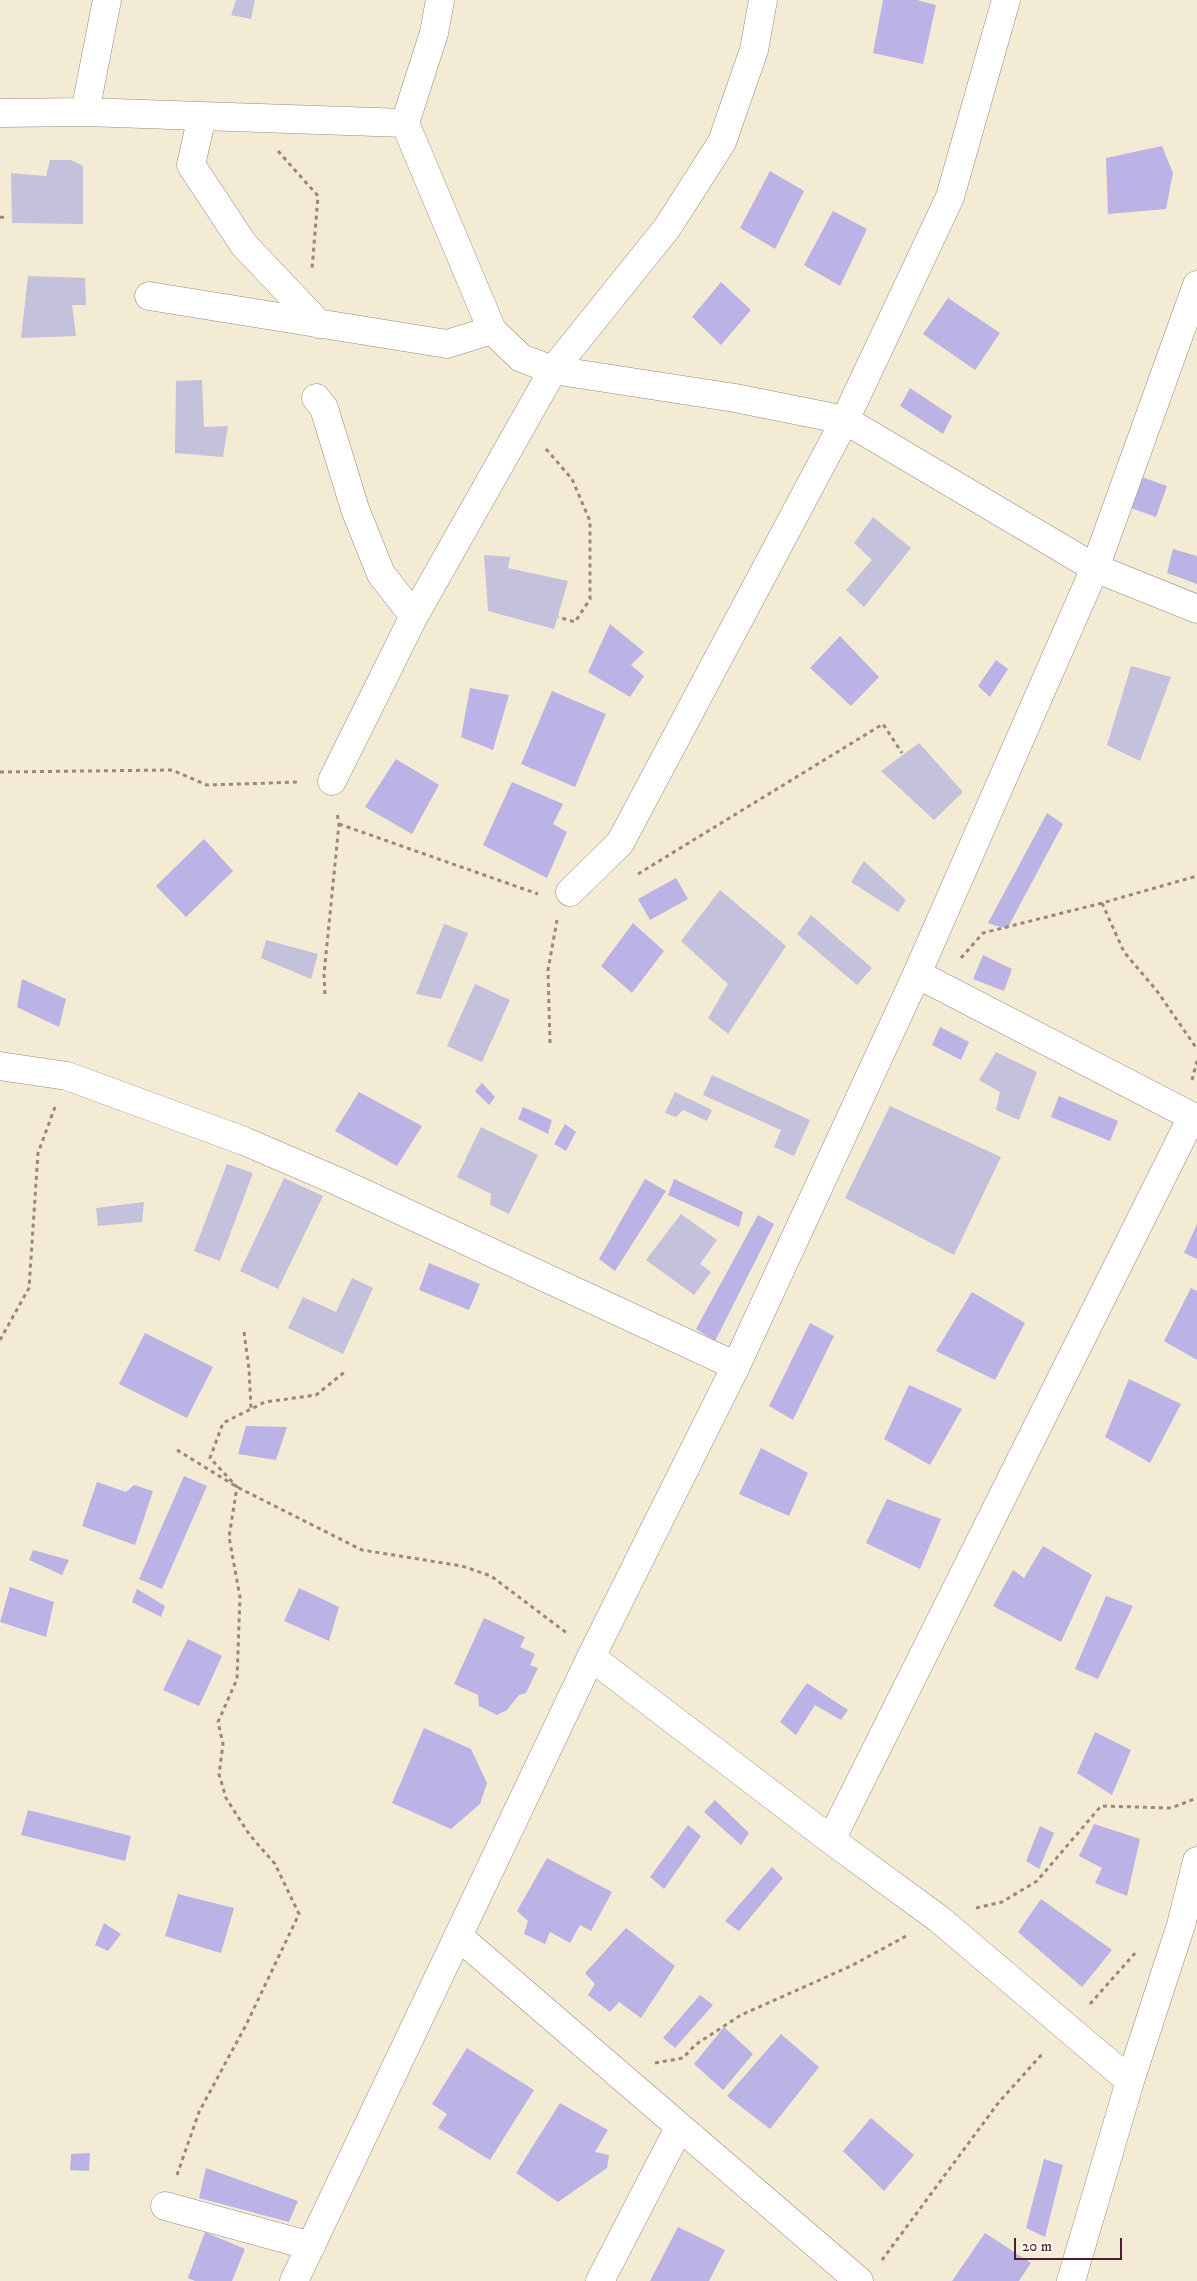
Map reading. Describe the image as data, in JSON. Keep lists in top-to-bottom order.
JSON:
{
  "scale_bar": "20 m"
}
